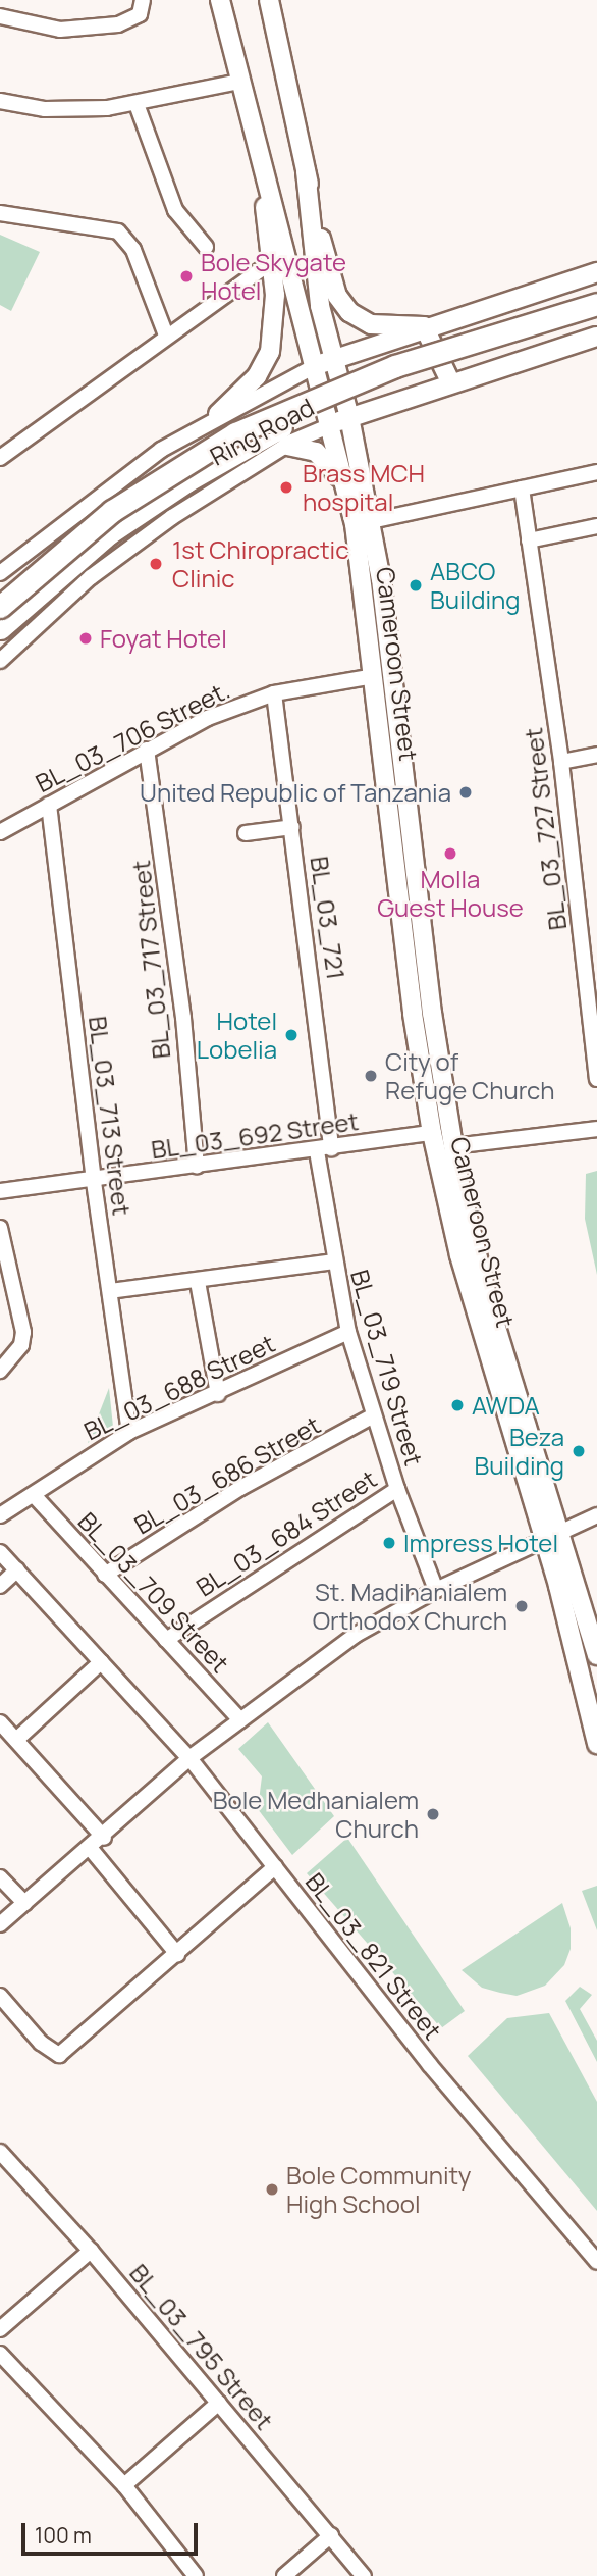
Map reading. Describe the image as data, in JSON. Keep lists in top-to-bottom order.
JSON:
{
  "streets": {
    "highway": ["Ring Road"],
    "main road": ["Cameroon Street"],
    "street": [
      "BL_03_706 Street.",
      "BL_03_727 Street",
      "BL_03_721",
      "BL_03_717 Street",
      "BL_03_713 Street",
      "BL_03_692 Street",
      "BL_03_719 Street",
      "BL_03_688 Street",
      "BL_03_686 Street",
      "BL_03_684 Street",
      "BL_03_709 Street",
      "BL_03_821 Street",
      "BL_03_795 Street"
    ]
  },
  "crossings": [
    ["Ring Road", "Cameroon Street"],
    ["Cameroon Street", "BL_03_706 Street."],
    ["Cameroon Street", "BL_03_692 Street"],
    ["BL_03_706 Street.", "BL_03_721"],
    ["BL_03_706 Street.", "BL_03_717 Street"],
    ["BL_03_706 Street.", "BL_03_713 Street"],
    ["BL_03_721", "BL_03_692 Street"],
    ["BL_03_721", "BL_03_719 Street"],
    ["BL_03_717 Street", "BL_03_692 Street"],
    ["BL_03_713 Street", "BL_03_692 Street"],
    ["BL_03_713 Street", "BL_03_688 Street"],
    ["BL_03_692 Street", "BL_03_719 Street"],
    ["BL_03_719 Street", "BL_03_688 Street"],
    ["BL_03_719 Street", "BL_03_686 Street"],
    ["BL_03_719 Street", "BL_03_684 Street"],
    ["BL_03_688 Street", "BL_03_709 Street"],
    ["BL_03_686 Street", "BL_03_709 Street"],
    ["BL_03_684 Street", "BL_03_709 Street"]
  ],
  "places": [
    "Bole Skygate Hotel",
    "Brass MCH hospital",
    "1st Chiropractic Clinic",
    "ABCO Building",
    "Foyat Hotel",
    "United Republic of Tanzania",
    "Molla Guest House",
    "Hotel Lobelia",
    "City of Refuge Church",
    "AWDA",
    "Beza Building",
    "Impress Hotel",
    "St. Madihanialem Orthodox Church",
    "Bole Medhanialem Church",
    "Bole Community High School"
  ],
  "scale_bar": "100 m"
}
